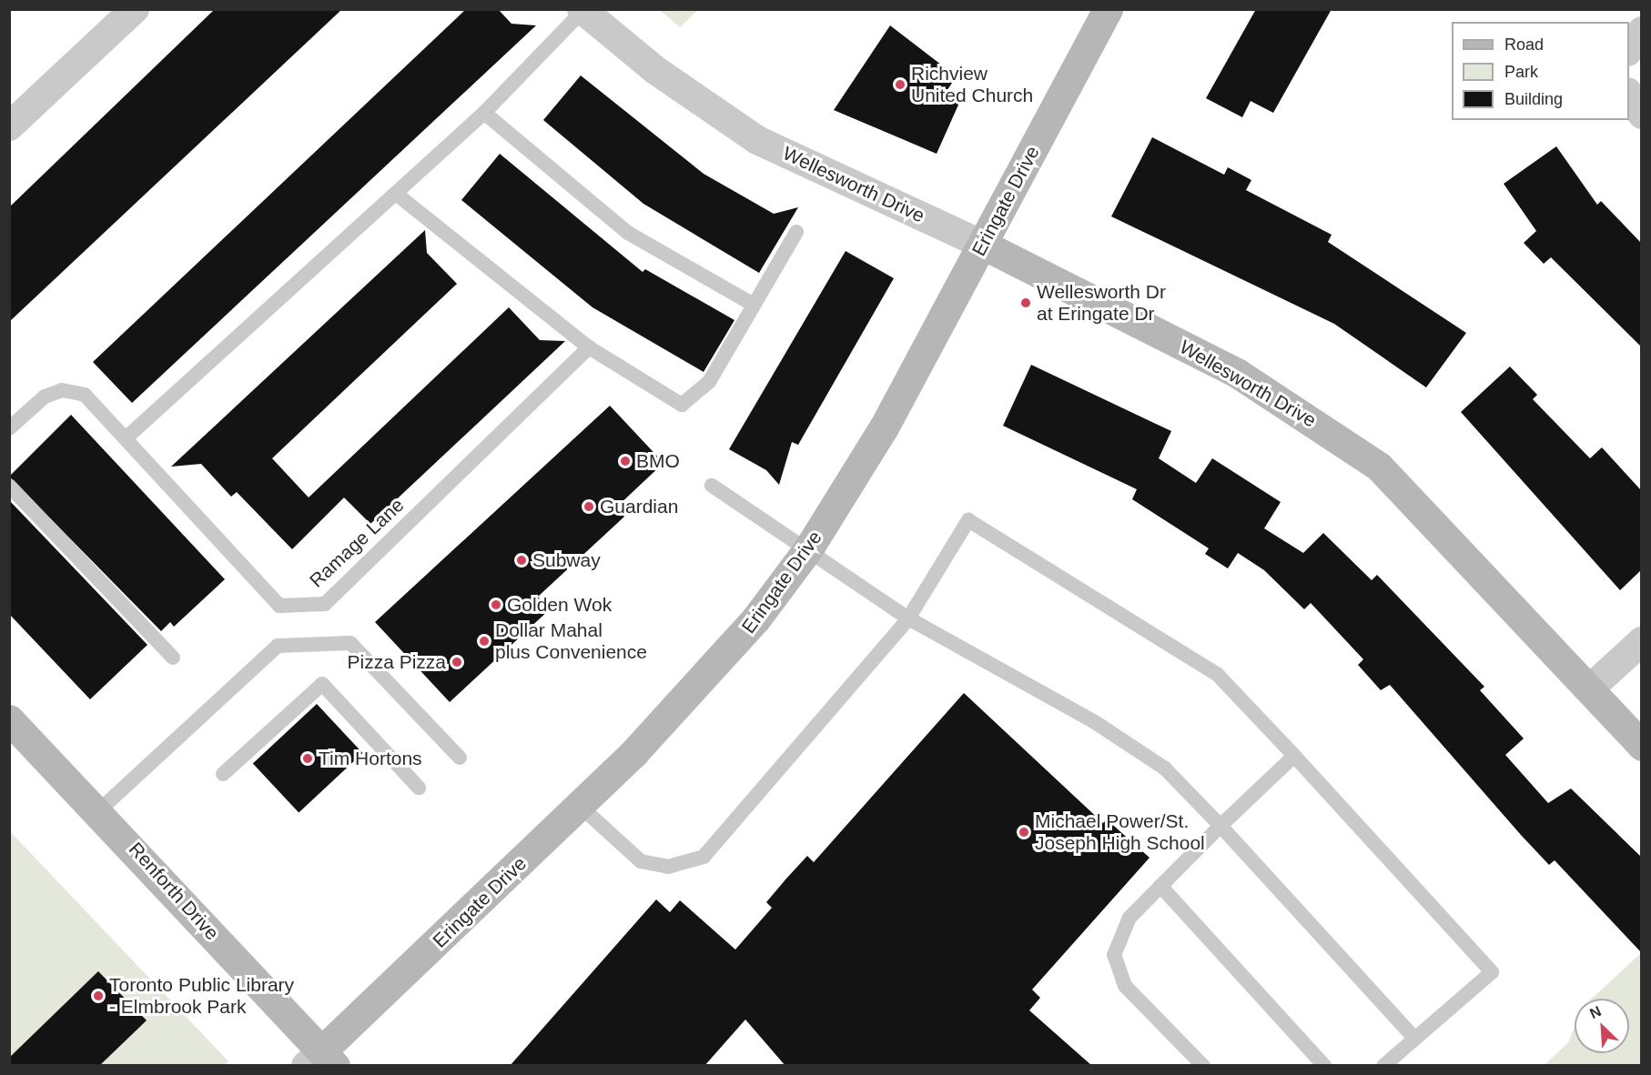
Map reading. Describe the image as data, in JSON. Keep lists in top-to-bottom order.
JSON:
{
  "streets": {
    "street": ["Wellesworth Drive", "Eringate Drive", "Renforth Drive"],
    "lane": ["Ramage Lane"]
  },
  "crossings": [
    ["Wellesworth Drive", "Eringate Drive"],
    ["Eringate Drive", "Renforth Drive"]
  ],
  "places": [
    "Richview United Church",
    "Wellesworth Dr at Eringate Dr",
    "BMO",
    "Guardian",
    "Subway",
    "Golden Wok",
    "Dollar Mahal plus Convenience",
    "Pizza Pizza",
    "Tim Hortons",
    "Michael Power/St. Joseph High School",
    "Toronto Public Library - Elmbrook Park"
  ],
  "legend": ["Road", "Park", "Building"],
  "north": "top left"
}
